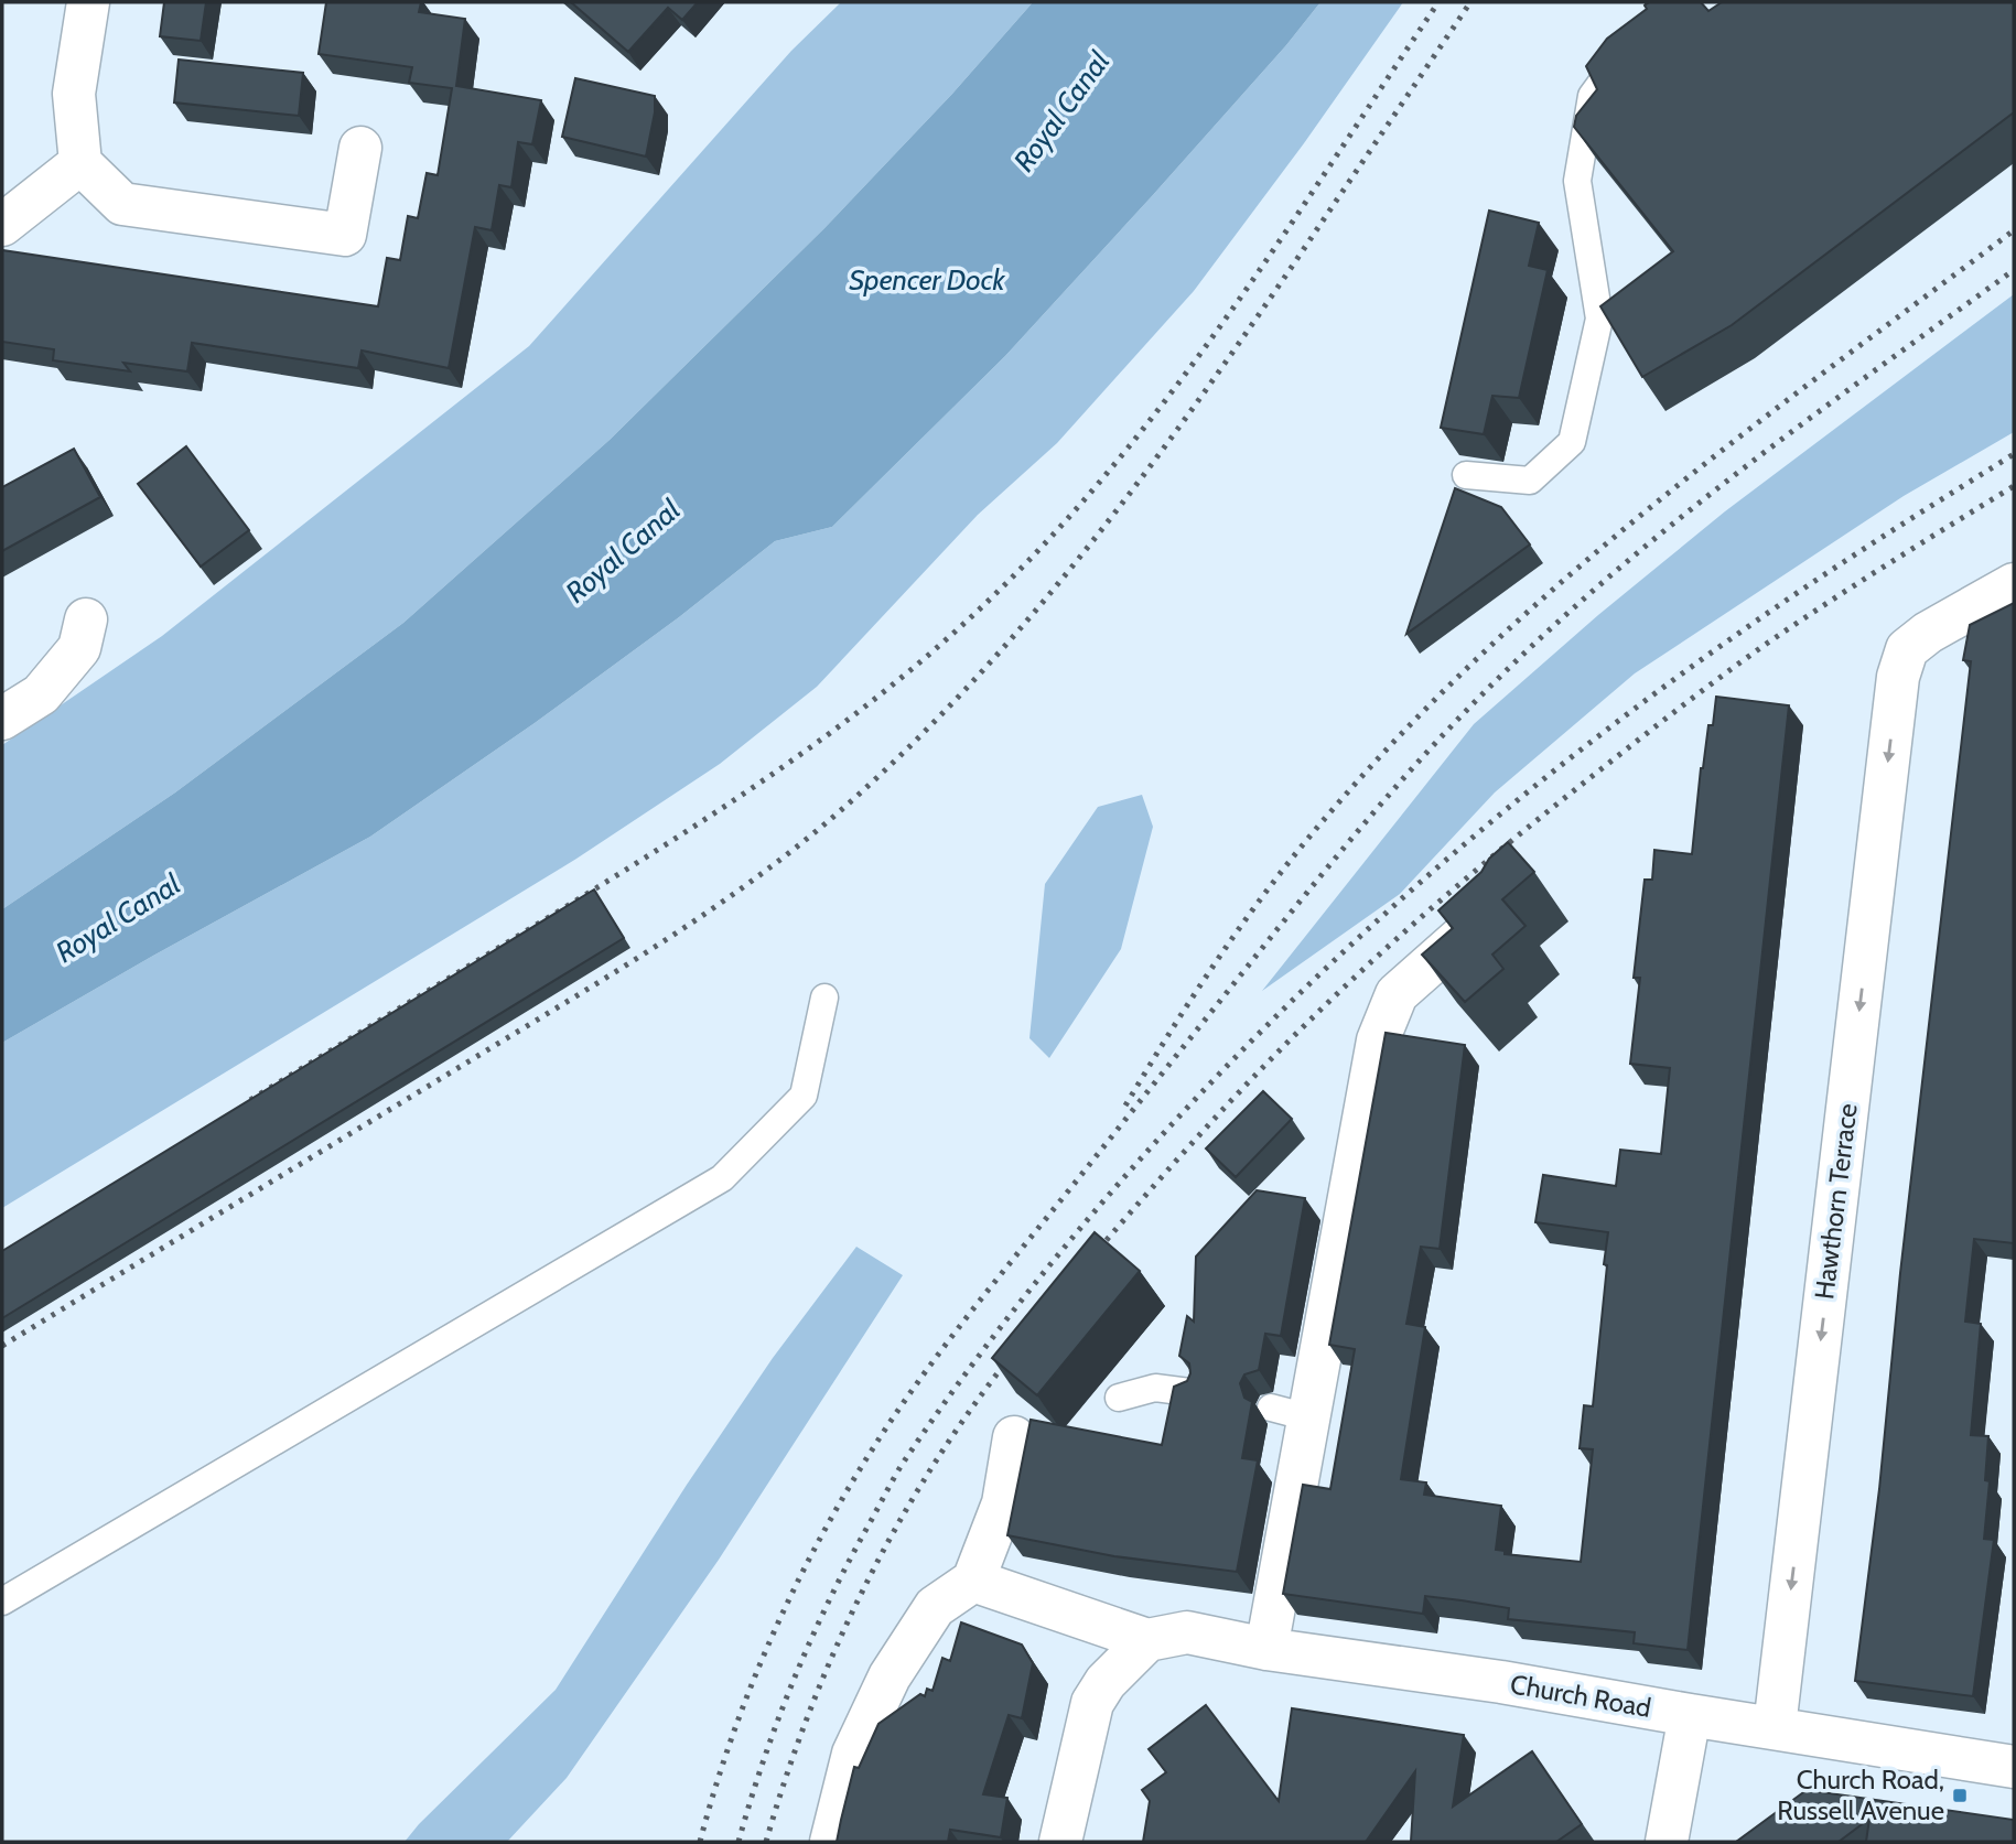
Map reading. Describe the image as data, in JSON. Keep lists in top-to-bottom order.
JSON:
{
  "streets": {
    "street": ["Hawthorn Terrace", "Church Road"]
  },
  "crossings": [
    ["Hawthorn Terrace", "Church Road"]
  ],
  "one_way": ["Hawthorn Terrace"],
  "water": ["Royal Canal", "Spencer Dock"],
  "places": {
    "transit": ["Church Road, Russell Avenue"]
  }
}
